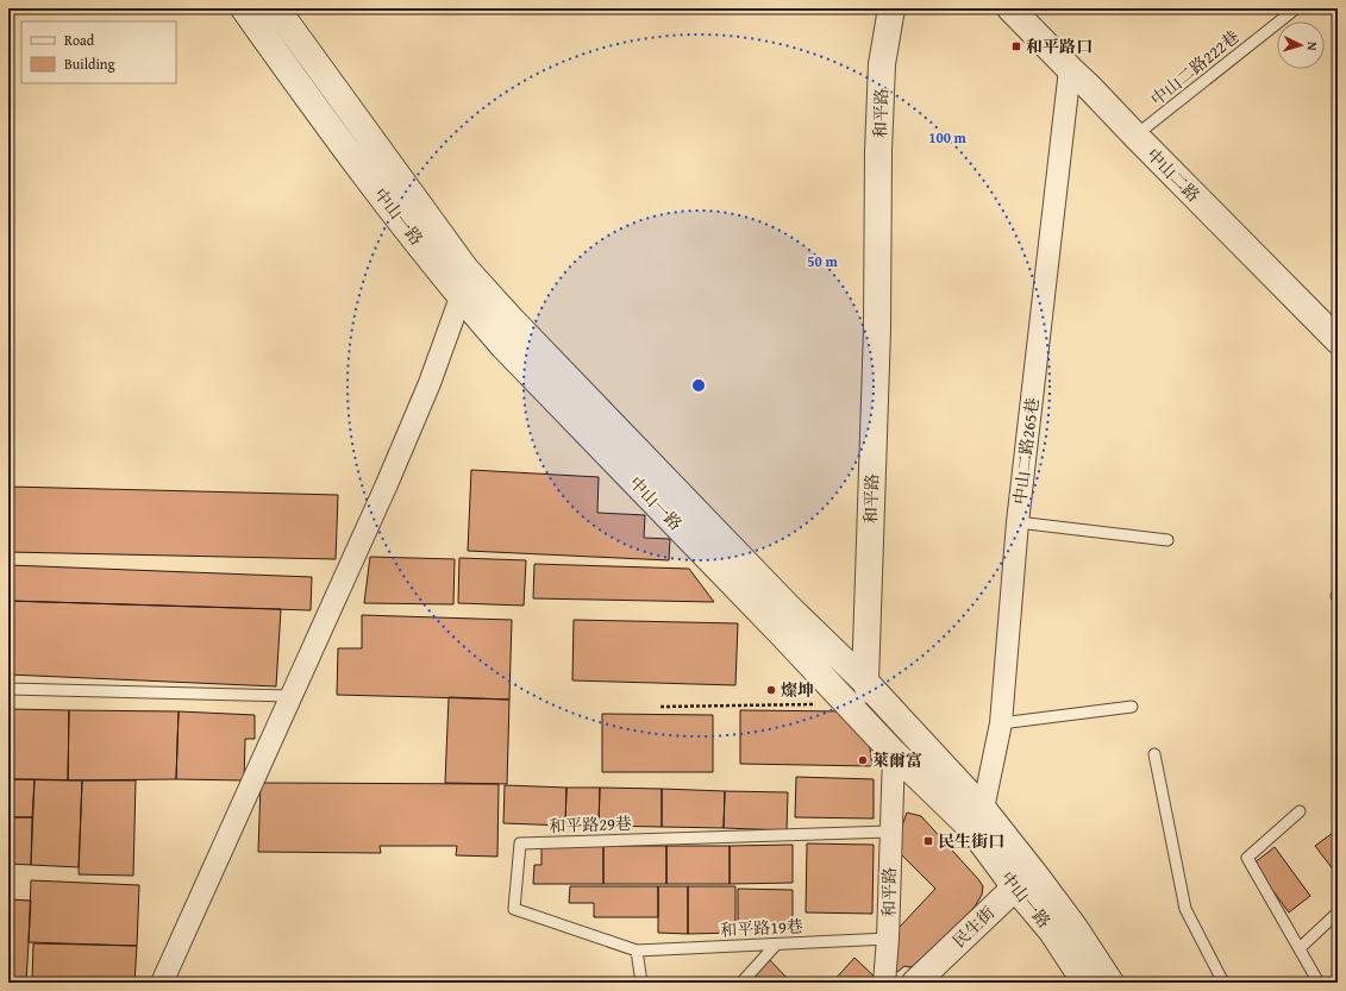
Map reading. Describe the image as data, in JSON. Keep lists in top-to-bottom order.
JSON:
{
  "streets": {
    "street": [
      "和平路",
      "中山二路",
      "中山一路",
      "中山二路265巷",
      "民生街"
    ],
    "lane": ["中山二路222巷", "和平路29巷", "和平路19巷"]
  },
  "crossings": [
    ["中山二路222巷", "中山二路"],
    ["和平路", "中山一路"],
    ["和平路", "和平路29巷"],
    ["和平路", "和平路19巷"],
    ["中山二路", "中山二路265巷"],
    ["中山一路", "中山二路265巷"],
    ["中山一路", "民生街"],
    ["和平路29巷", "和平路19巷"]
  ],
  "places": {
    "transit": ["和平路口", "民生街口"],
    "other": ["燦坤", "萊爾富"]
  },
  "legend": ["Road", "Building"],
  "north": "right",
  "rings": ["100 m", "50 m"]
}
